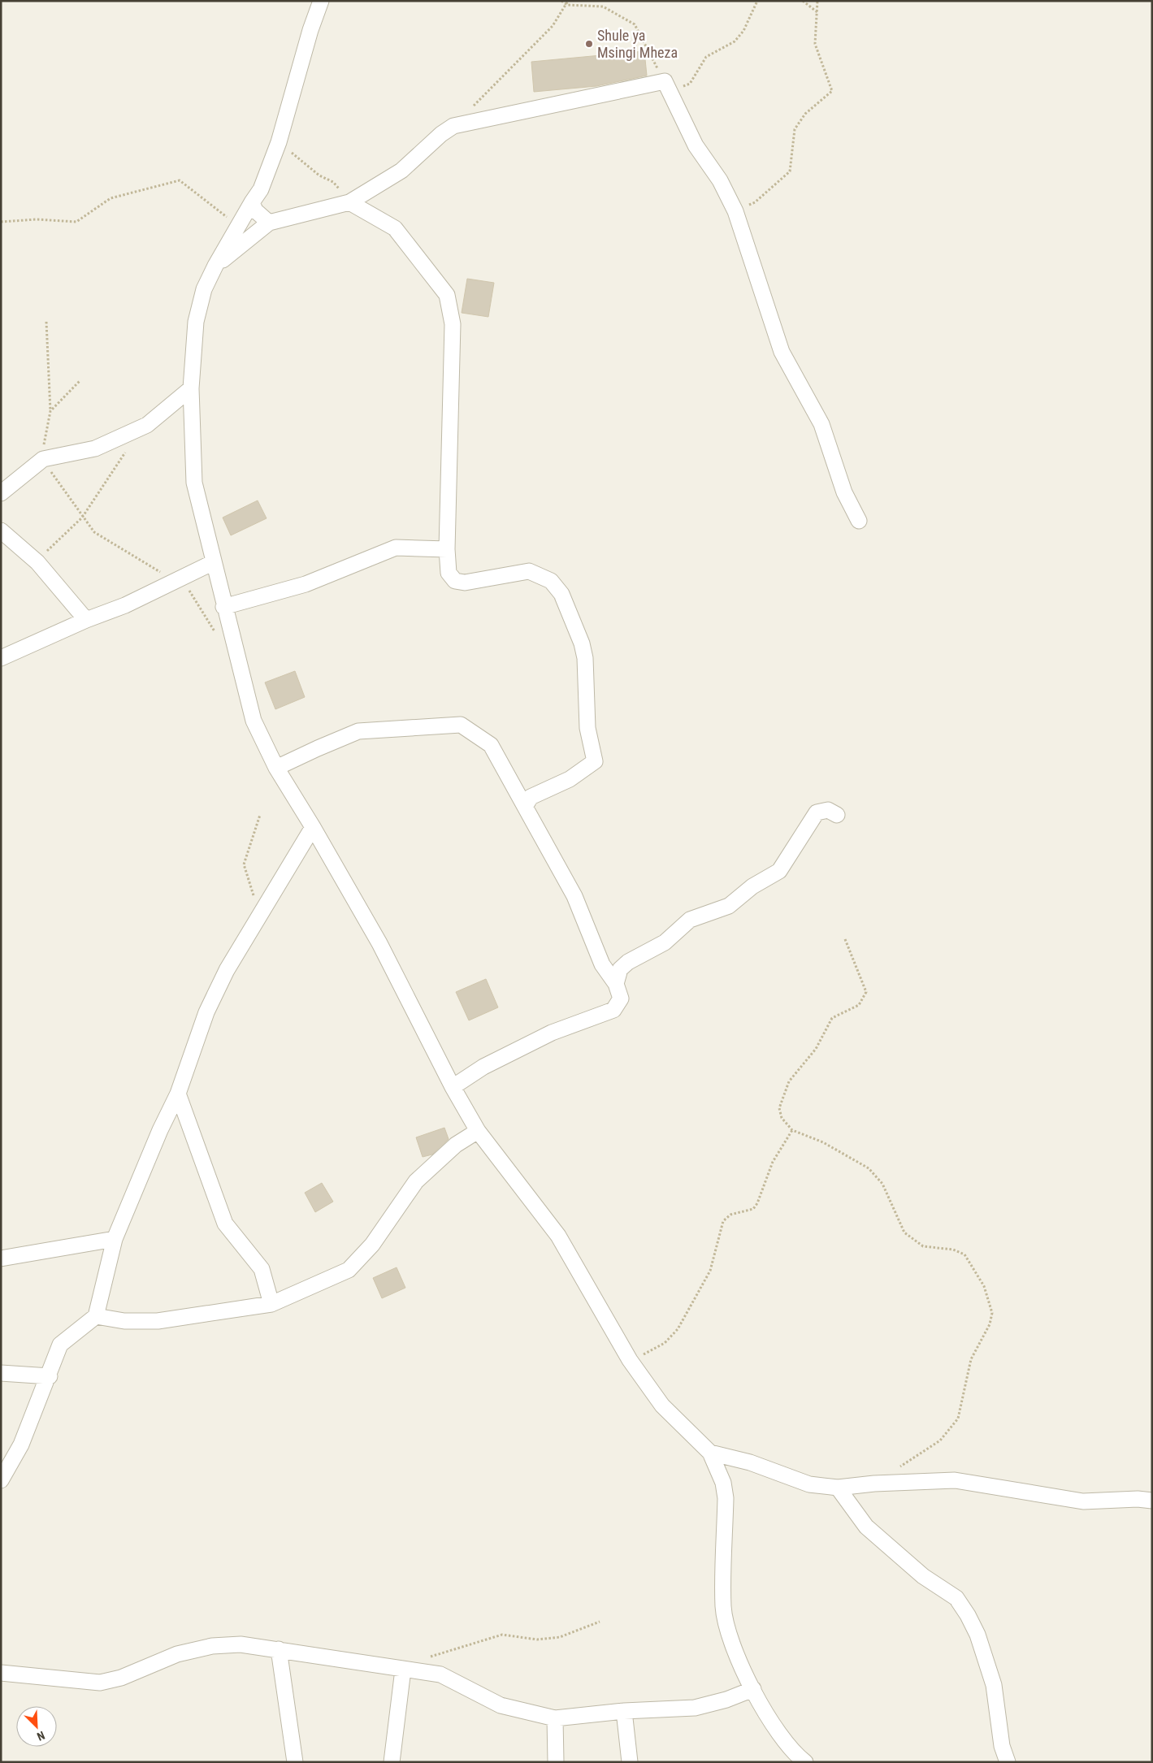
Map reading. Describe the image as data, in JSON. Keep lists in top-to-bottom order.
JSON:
{
  "places": ["Shule ya Msingi Mheza"],
  "north": "bottom right"
}
